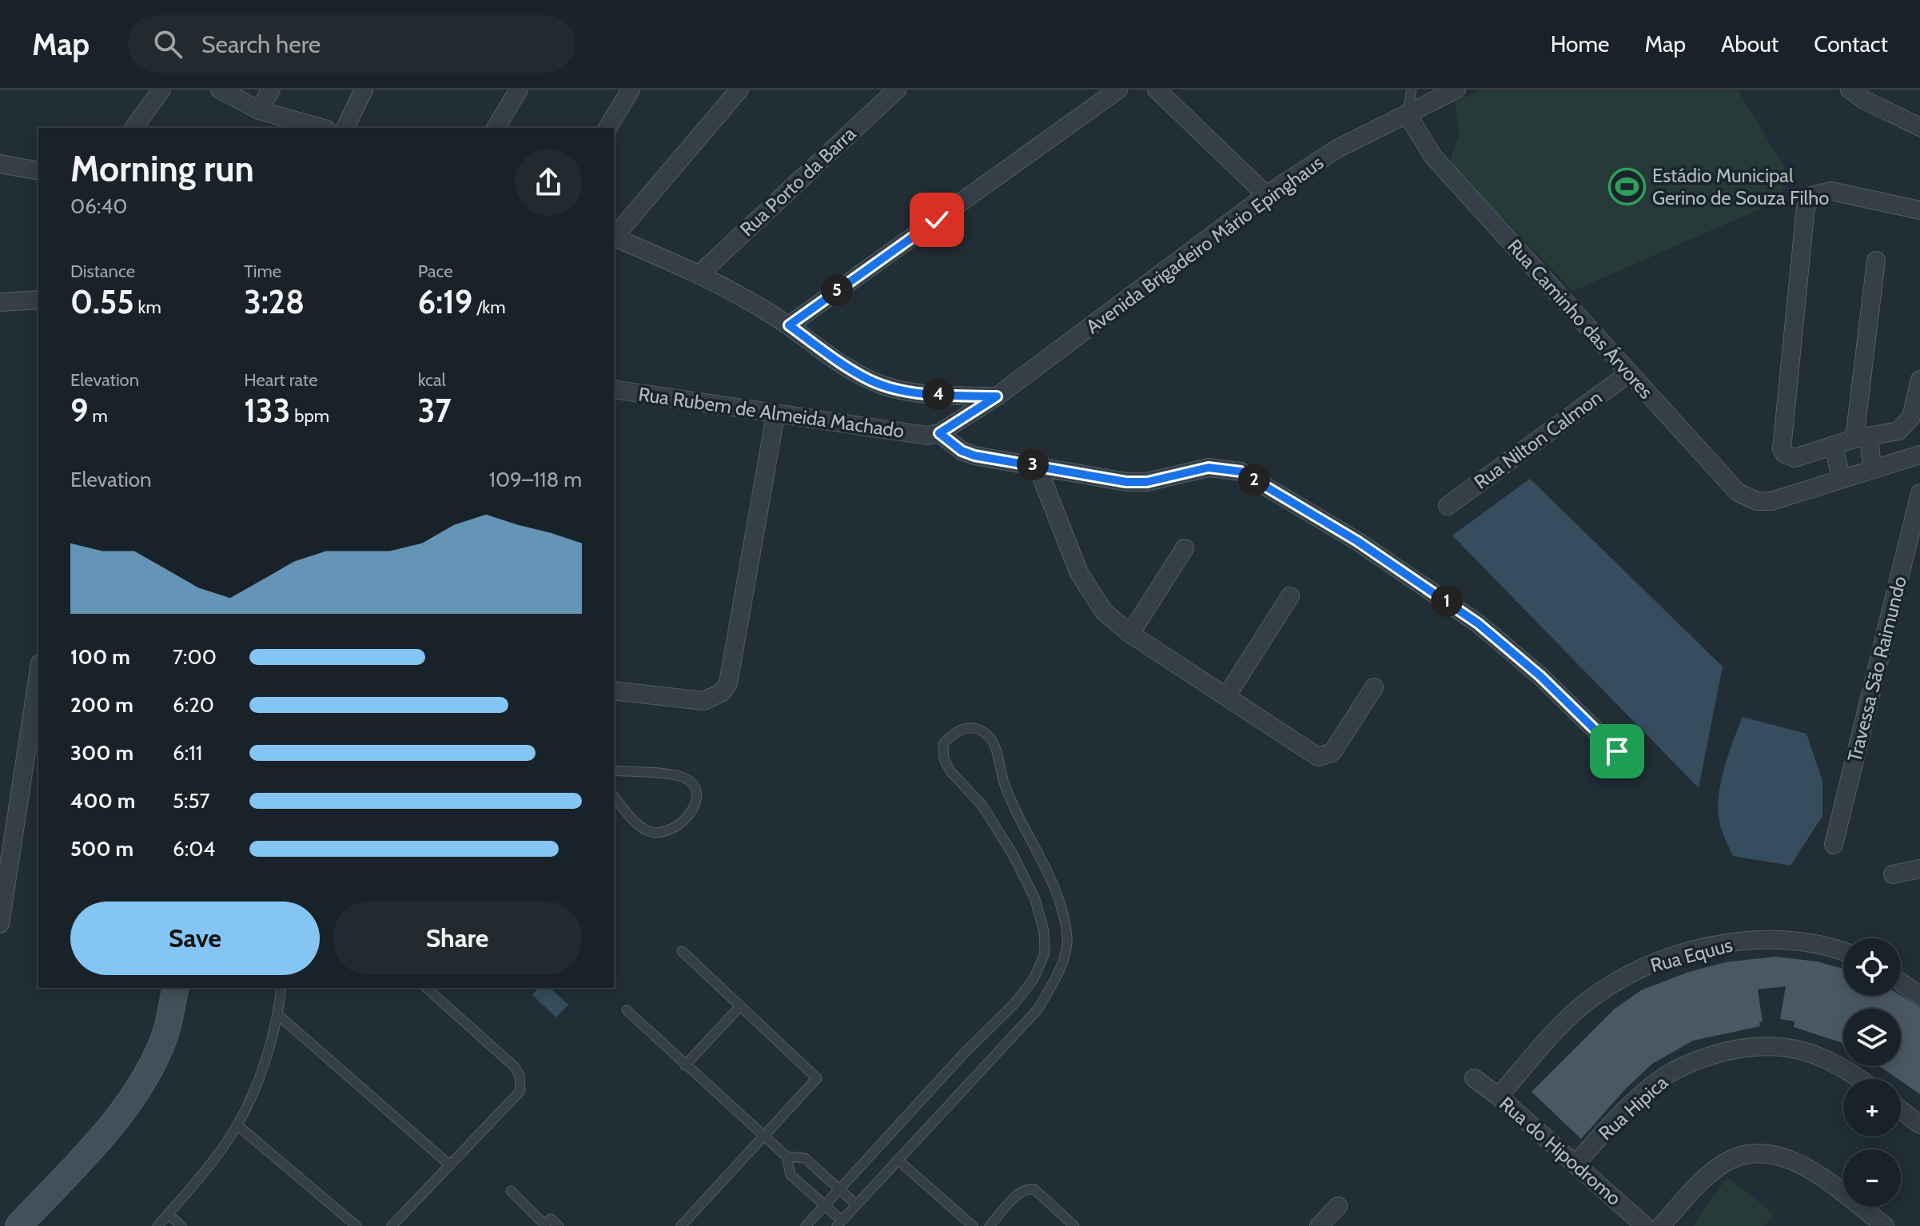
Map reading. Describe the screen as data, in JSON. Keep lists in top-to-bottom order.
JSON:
{
  "streets": {
    "street": [
      "Rua Porto da Barra",
      "Avenida Brigadeiro Mário Epinghaus",
      "Rua Caminho das Árvores",
      "Rua Rubem de Almeida Machado",
      "Rua Nilton Calmon",
      "Travessa São Raimundo",
      "Rua Equus",
      "Rua Hipica",
      "Rua do Hipodromo"
    ]
  },
  "crossings": [
    ["Avenida Brigadeiro Mário Epinghaus", "Rua Caminho das Árvores"],
    ["Rua Caminho das Árvores", "Rua Nilton Calmon"],
    ["Rua Equus", "Rua do Hipodromo"],
    ["Rua Hipica", "Rua do Hipodromo"]
  ],
  "places": {
    "sports": ["Estádio Municipal Gerino de Souza Filho"]
  },
  "page": {
    "header": "Map",
    "search": "Search here",
    "nav": [
      "Home",
      "Map",
      "About",
      "Contact"
    ],
    "heading": ["Morning run", "06:40"],
    "stats": [
      ["Distance", "0.55 km"],
      ["Time", "3:28"],
      ["Pace", "6:19 /km"],
      ["Elevation", "9 m"],
      ["Heart rate", "133 bpm"],
      ["kcal", "37"]
    ],
    "pins": [
      "5",
      "4",
      "3",
      "2",
      "1"
    ],
    "chart": ["Elevation", "109–118 m"],
    "list": [
      {
        "name": "100 m",
        "note": "7:00"
      },
      {
        "name": "200 m",
        "note": "6:20"
      },
      {
        "name": "300 m",
        "note": "6:11"
      },
      {
        "name": "400 m",
        "note": "5:57"
      },
      {
        "name": "500 m",
        "note": "6:04"
      }
    ],
    "buttons": ["Save", "Share"],
    "map_buttons": ["+", "−"]
  }
}
